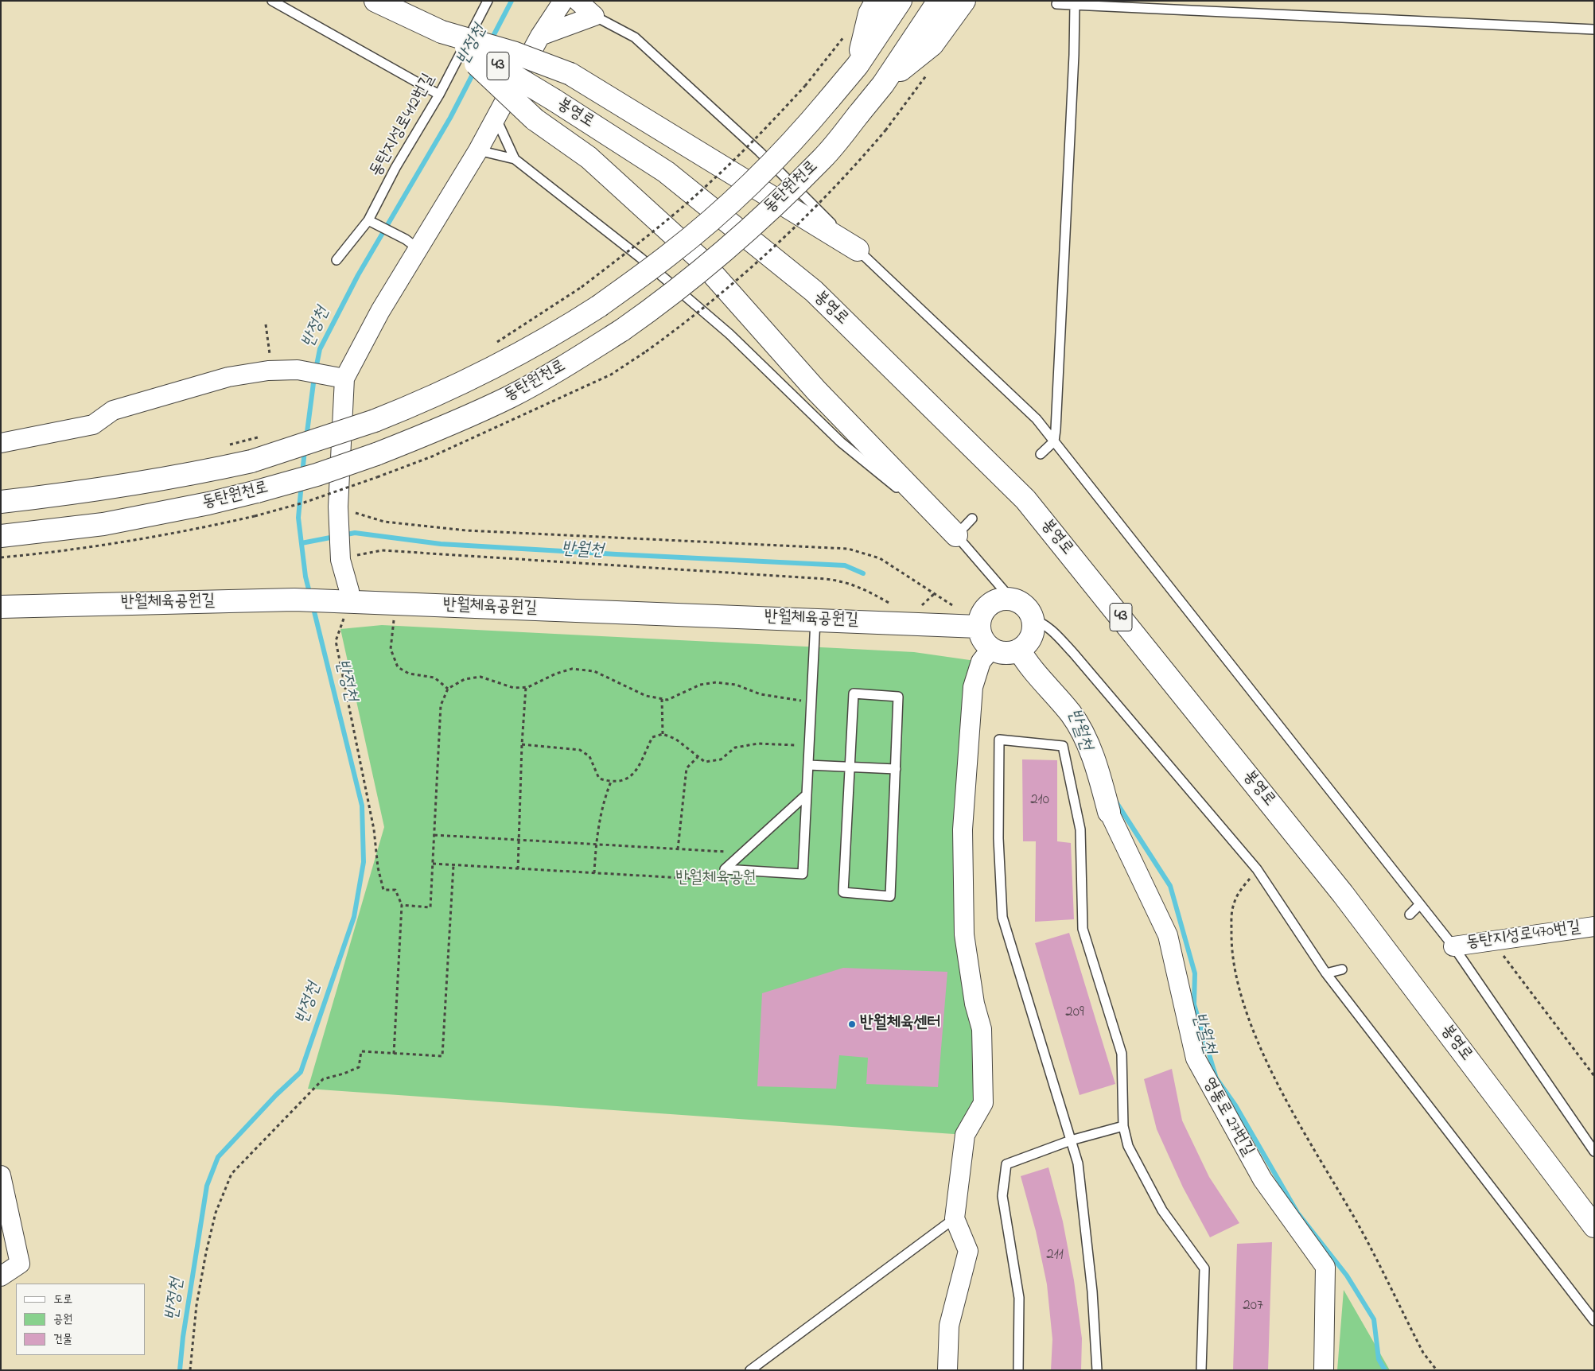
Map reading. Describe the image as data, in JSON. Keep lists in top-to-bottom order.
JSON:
{
  "streets": {
    "main road": [
      "43",
      "봉영로",
      "동탄원천로",
      "반월체육공원길"
    ],
    "street": ["동탄지성로470번길", "영통로 27번길"],
    "lane": ["동탄지성로412번길"]
  },
  "water": ["반정천", "반월천"],
  "parks": ["반월체육공원"],
  "places": ["반월체육센터"],
  "house_numbers": [
    "210",
    "209",
    "211",
    "207"
  ],
  "legend": ["도로", "공원", "건물"]
}
